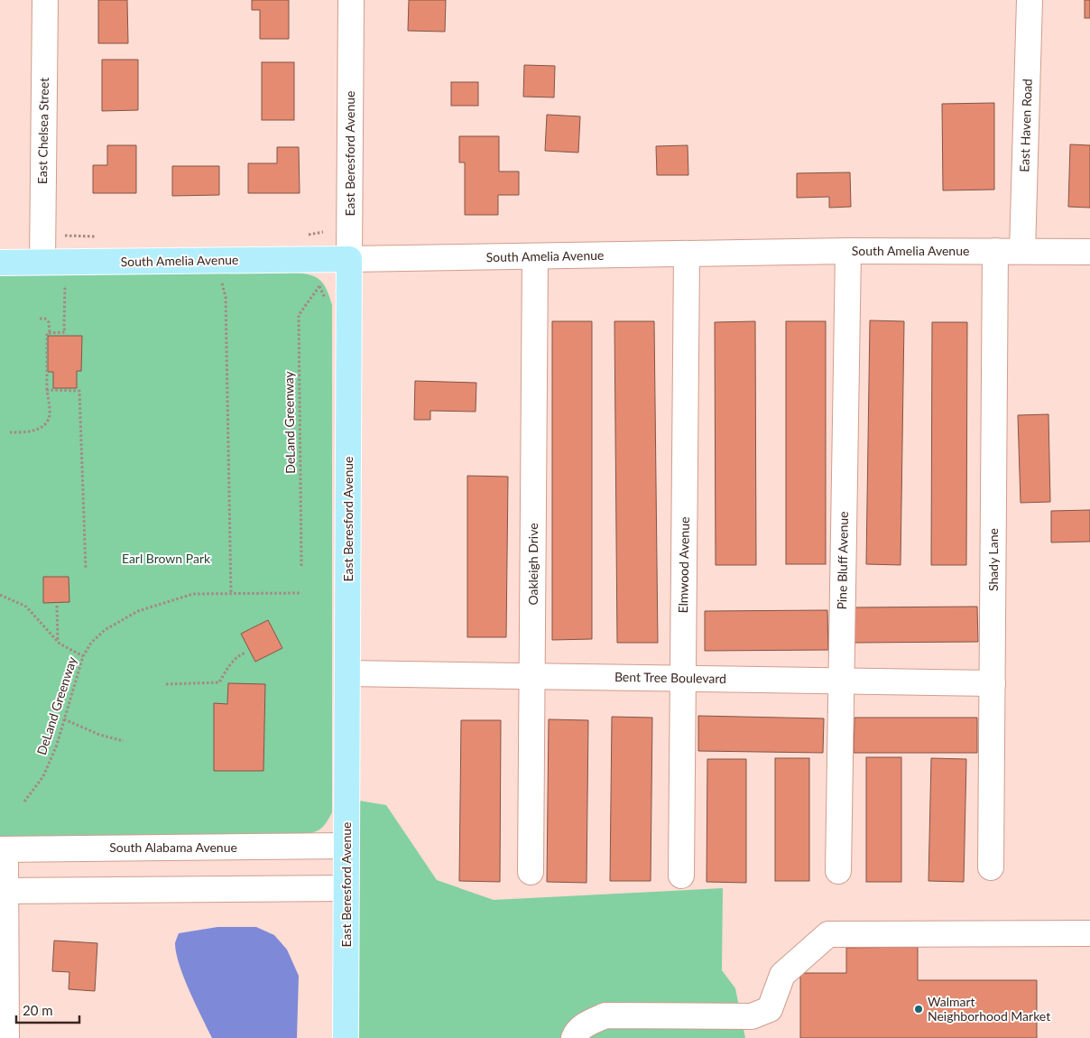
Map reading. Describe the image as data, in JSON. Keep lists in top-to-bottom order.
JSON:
{
  "streets": {
    "main road": ["East Beresford Avenue", "South Amelia Avenue"],
    "street": [
      "East Haven Road",
      "East Chelsea Street",
      "Shady Lane",
      "Pine Bluff Avenue",
      "Oakleigh Drive",
      "Elmwood Avenue",
      "Bent Tree Boulevard",
      "South Alabama Avenue"
    ],
    "path": ["DeLand Greenway"]
  },
  "crossings": [
    ["East Haven Road", "South Amelia Avenue"],
    ["East Chelsea Street", "South Amelia Avenue"],
    ["East Beresford Avenue", "South Amelia Avenue"],
    ["East Beresford Avenue", "Bent Tree Boulevard"],
    ["East Beresford Avenue", "South Alabama Avenue"],
    ["South Amelia Avenue", "Shady Lane"],
    ["South Amelia Avenue", "Pine Bluff Avenue"],
    ["South Amelia Avenue", "Oakleigh Drive"],
    ["South Amelia Avenue", "Elmwood Avenue"],
    ["Shady Lane", "Bent Tree Boulevard"],
    ["Pine Bluff Avenue", "Bent Tree Boulevard"],
    ["Oakleigh Drive", "Bent Tree Boulevard"],
    ["Elmwood Avenue", "Bent Tree Boulevard"]
  ],
  "parks": ["Earl Brown Park"],
  "places": ["Walmart Neighborhood Market"],
  "scale_bar": "20 m"
}
